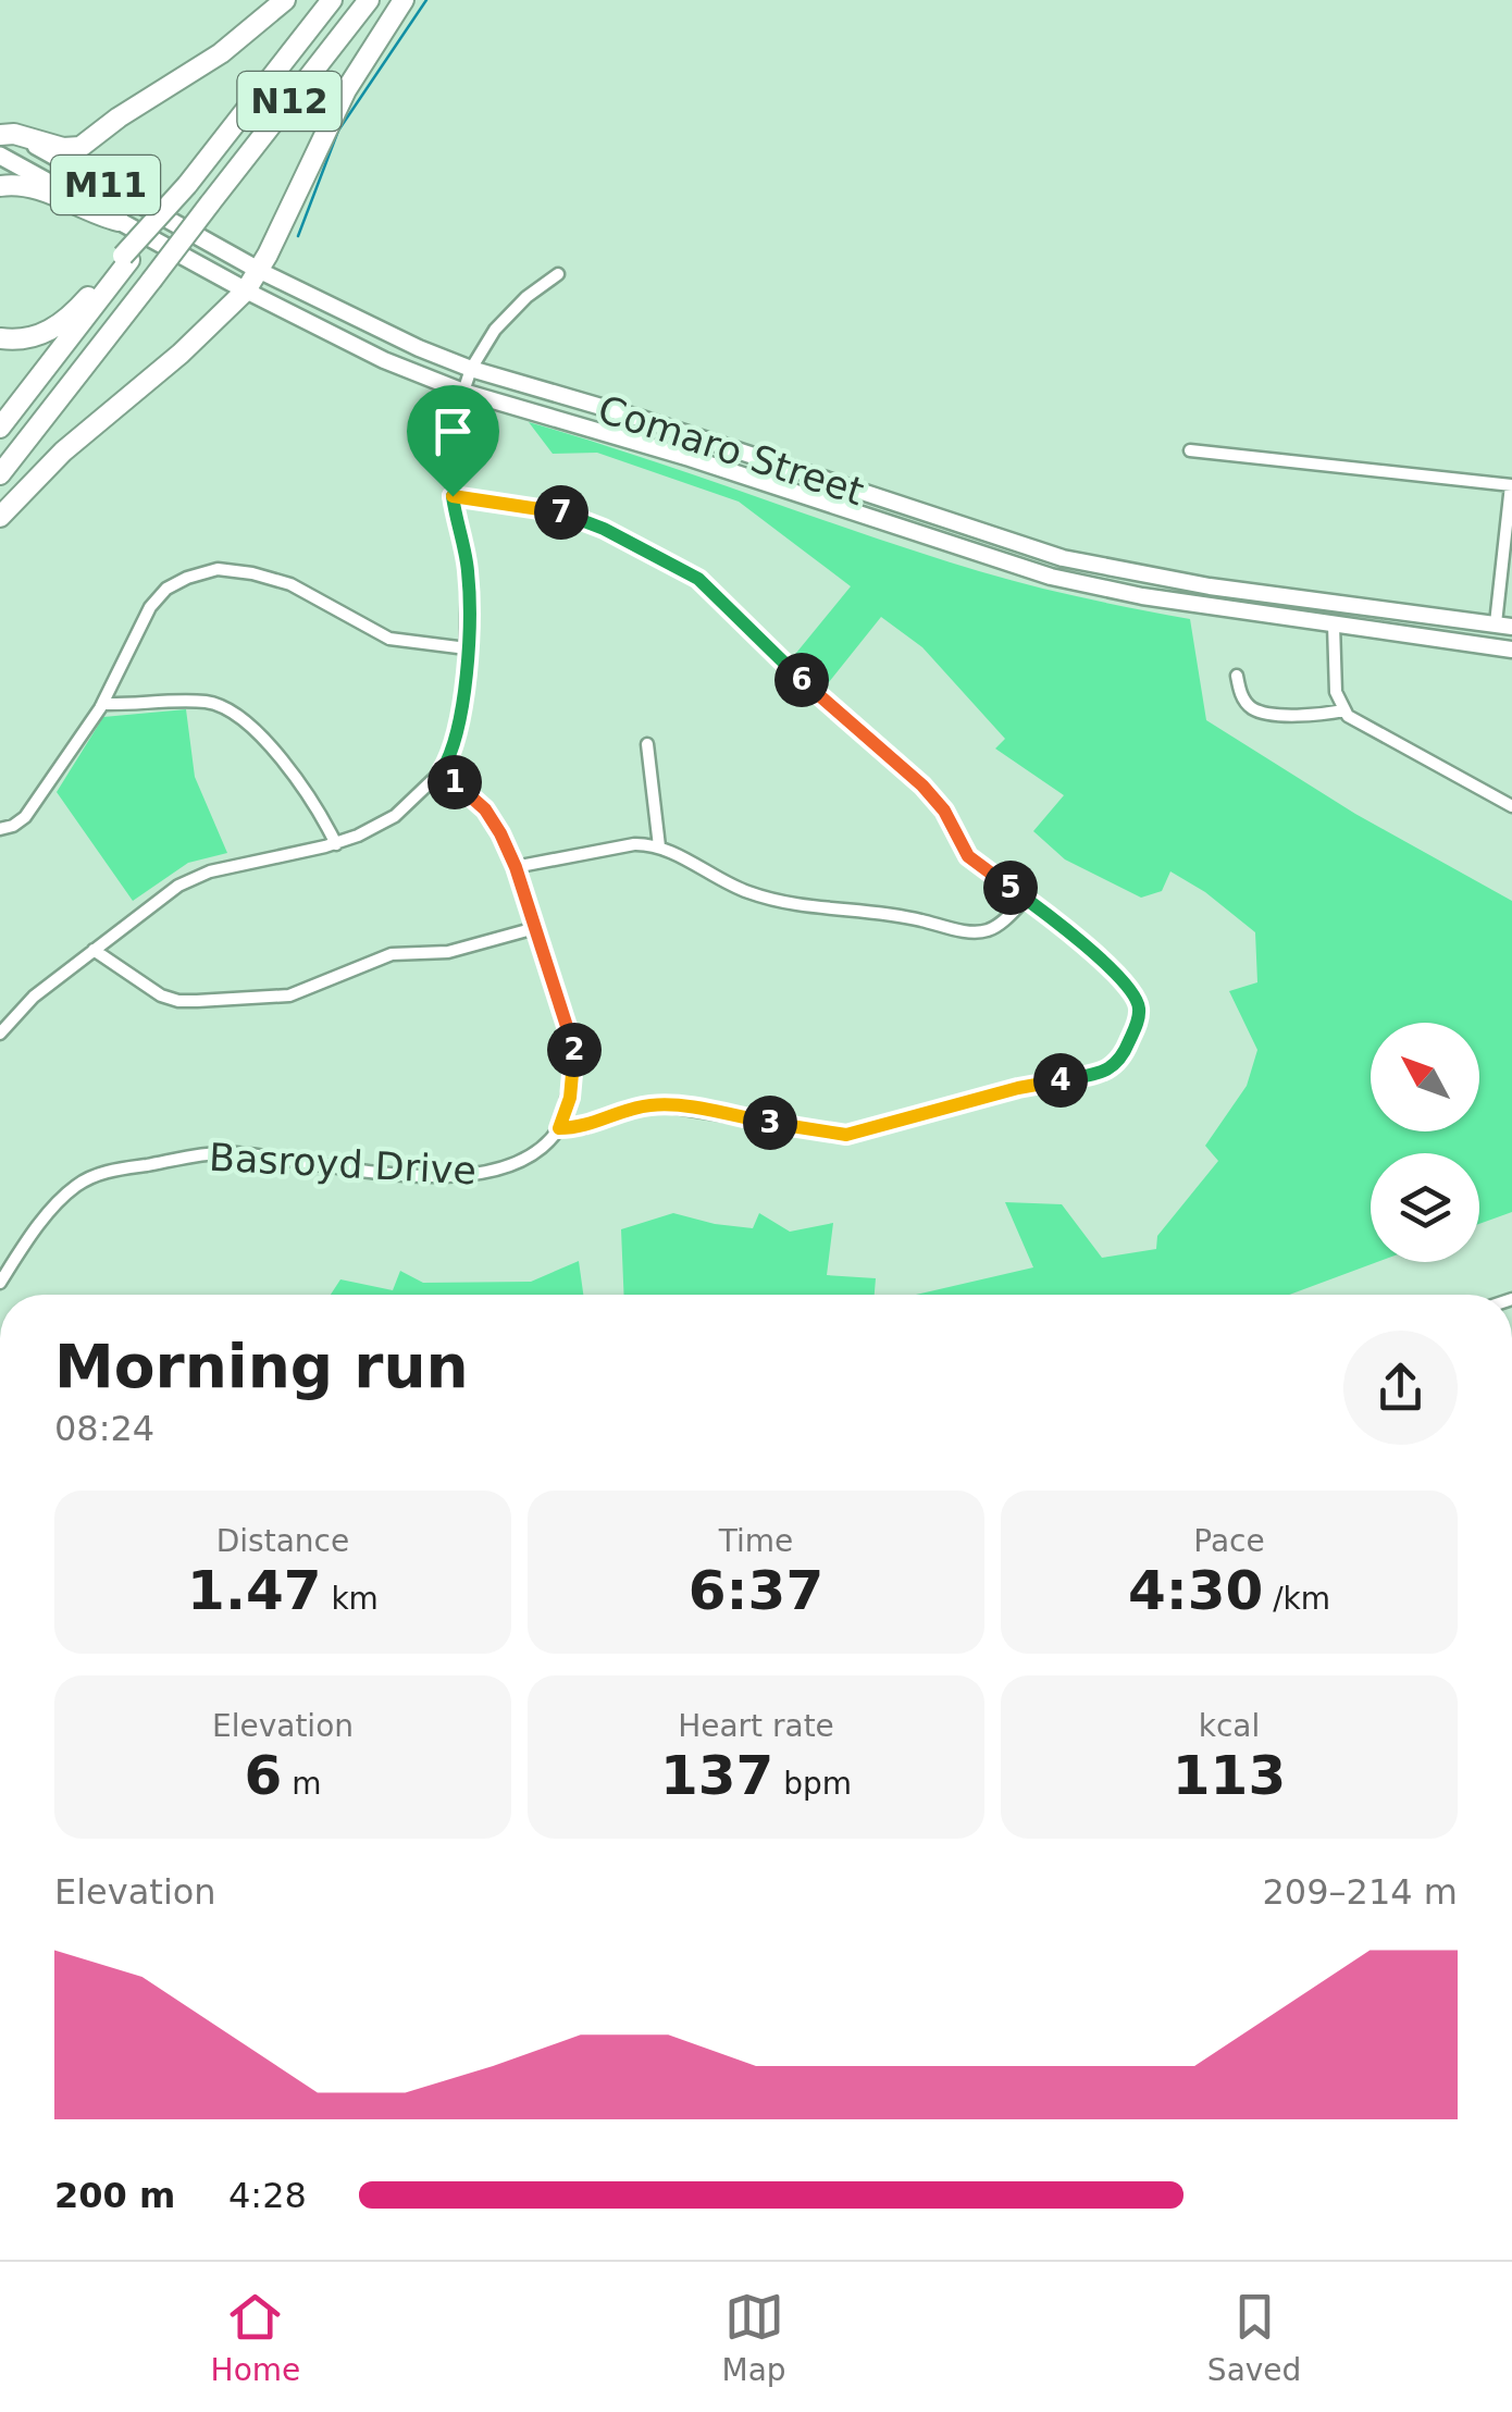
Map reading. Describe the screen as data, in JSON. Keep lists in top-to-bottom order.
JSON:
{
  "streets": {
    "highway": ["N12"],
    "main road": ["M11", "Comaro Street"],
    "street": ["Basroyd Drive"]
  },
  "north": "top left",
  "page": {
    "pins": [
      "7",
      "6",
      "1",
      "5",
      "2",
      "4",
      "3"
    ],
    "heading": ["Morning run", "08:24"],
    "stats": [
      ["Distance", "1.47 km"],
      ["Time", "6:37"],
      ["Pace", "4:30 /km"],
      ["Elevation", "6 m"],
      ["Heart rate", "137 bpm"],
      ["kcal", "113"]
    ],
    "chart": ["Elevation", "209–214 m"],
    "list": [
      {
        "name": "200 m",
        "note": "4:28"
      }
    ],
    "tabs": ["Home", "Map", "Saved"]
  }
}
